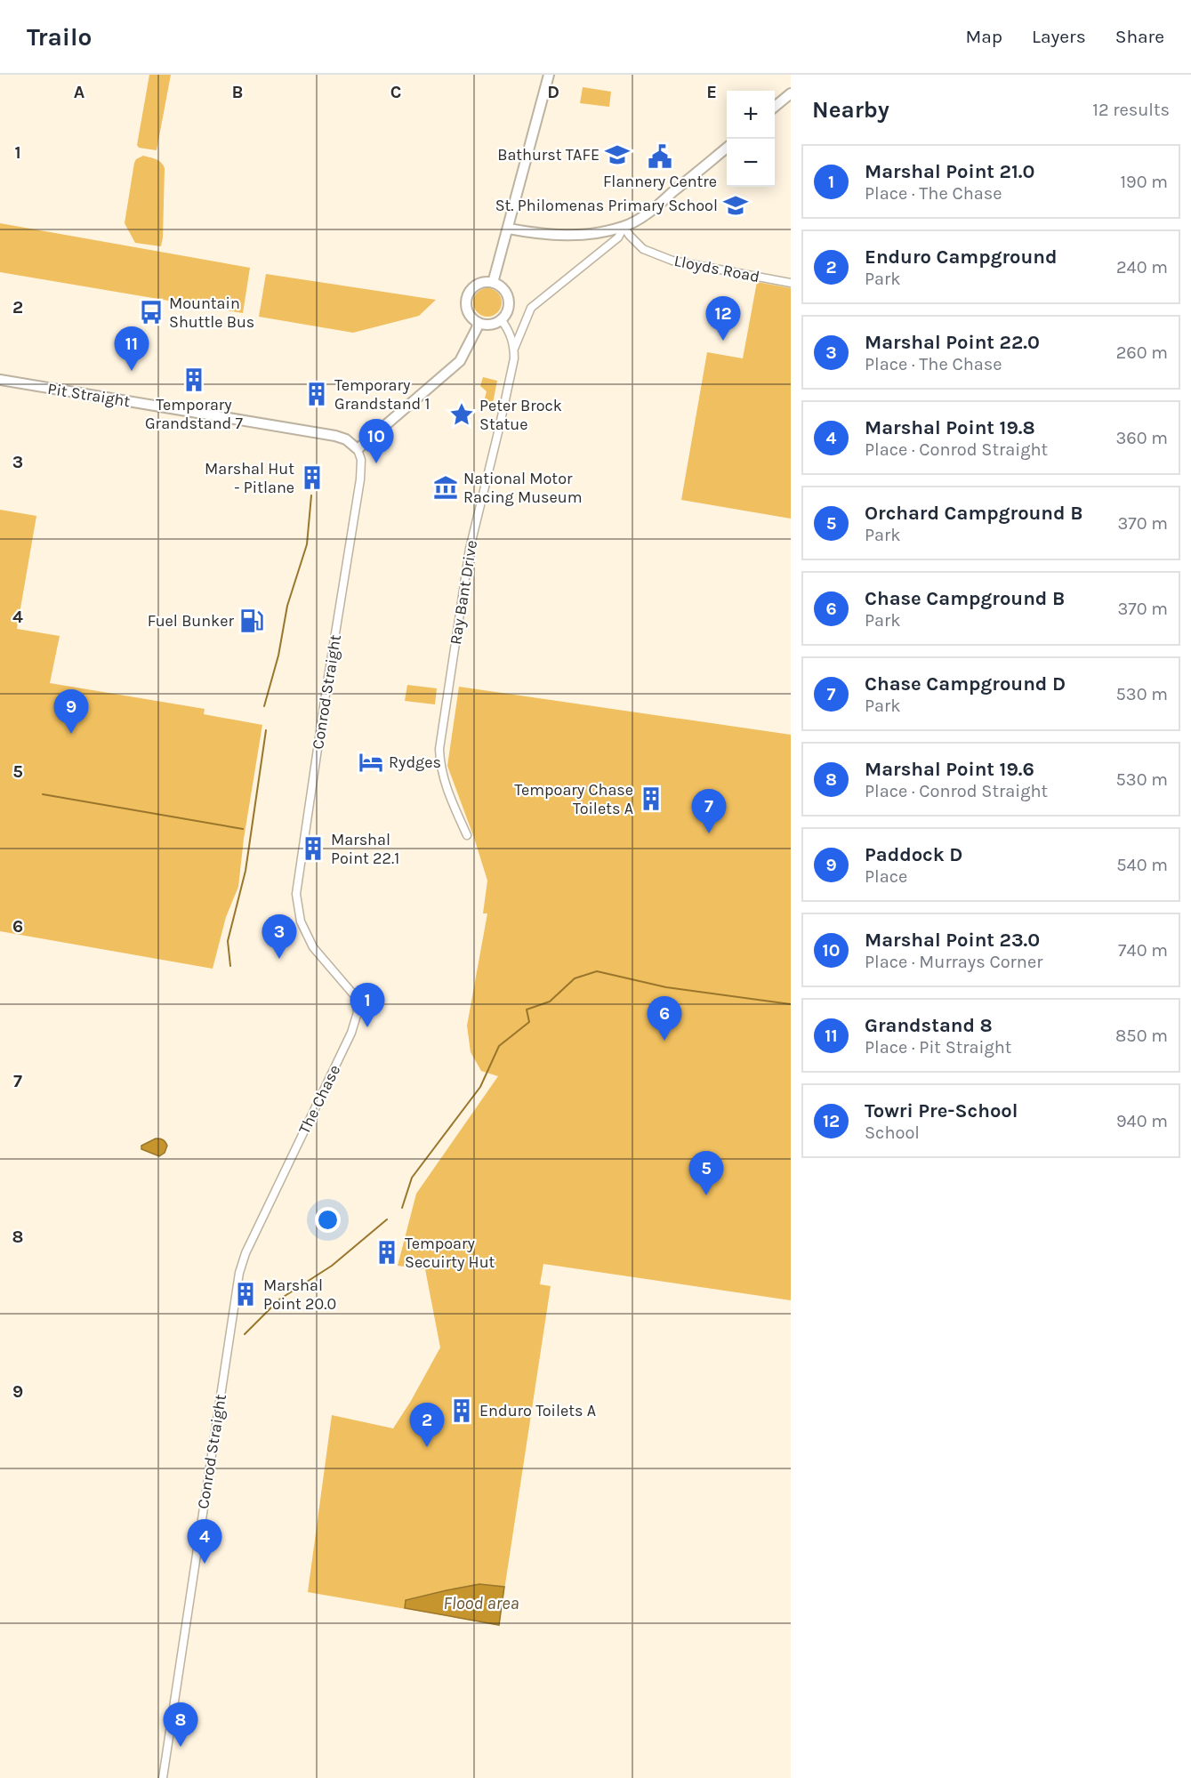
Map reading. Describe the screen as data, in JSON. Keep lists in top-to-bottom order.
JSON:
{
  "streets": {
    "street": [
      "Lloyds Road",
      "Pit Straight",
      "Ray Bant Drive",
      "Conrod Straight",
      "The Chase"
    ]
  },
  "crossings": [
    ["Lloyds Road", "Ray Bant Drive"],
    ["Pit Straight", "Conrod Straight"],
    ["Conrod Straight", "The Chase"]
  ],
  "water": ["Flood area"],
  "places": {
    "school or university": ["Bathurst TAFE", "St. Philomenas Primary School"],
    "public building": ["Flannery Centre"],
    "bus stop": ["Mountain Shuttle Bus"],
    "building": [
      "Temporary Grandstand 7",
      "Temporary Grandstand 1",
      "Marshal Hut - Pitlane",
      "Tempoary Chase Toilets A",
      "Marshal Point 22.1",
      "Tempoary Secuirty Hut",
      "Marshal Point 20.0",
      "Enduro Toilets A"
    ],
    "place": ["Peter Brock Statue"],
    "museum": ["National Motor Racing Museum"],
    "fuel station": ["Fuel Bunker"],
    "hotel": ["Rydges"]
  },
  "page": {
    "header": "Trailo",
    "nav": ["Map", "Layers", "Share"],
    "heading": ["Nearby", "12 results"],
    "map_buttons": ["+", "−"],
    "list": [
      {
        "mark": "1",
        "name": "Marshal Point 21.0",
        "note": "Place · The Chase",
        "value": "190 m"
      },
      {
        "mark": "2",
        "name": "Enduro Campground",
        "note": "Park",
        "value": "240 m"
      },
      {
        "mark": "3",
        "name": "Marshal Point 22.0",
        "note": "Place · The Chase",
        "value": "260 m"
      },
      {
        "mark": "4",
        "name": "Marshal Point 19.8",
        "note": "Place · Conrod Straight",
        "value": "360 m"
      },
      {
        "mark": "5",
        "name": "Orchard Campground B",
        "note": "Park",
        "value": "370 m"
      },
      {
        "mark": "6",
        "name": "Chase Campground B",
        "note": "Park",
        "value": "370 m"
      },
      {
        "mark": "7",
        "name": "Chase Campground D",
        "note": "Park",
        "value": "530 m"
      },
      {
        "mark": "8",
        "name": "Marshal Point 19.6",
        "note": "Place · Conrod Straight",
        "value": "530 m"
      },
      {
        "mark": "9",
        "name": "Paddock D",
        "note": "Place",
        "value": "540 m"
      },
      {
        "mark": "10",
        "name": "Marshal Point 23.0",
        "note": "Place · Murrays Corner",
        "value": "740 m"
      },
      {
        "mark": "11",
        "name": "Grandstand 8",
        "note": "Place · Pit Straight",
        "value": "850 m"
      },
      {
        "mark": "12",
        "name": "Towri Pre-School",
        "note": "School",
        "value": "940 m"
      }
    ],
    "pins": [
      "12",
      "11",
      "10",
      "9",
      "7",
      "3",
      "1",
      "6",
      "5",
      "2",
      "4",
      "8"
    ]
  },
  "grid": {
    "columns": [
      "A",
      "B",
      "C",
      "D",
      "E"
    ],
    "rows": [
      "1",
      "2",
      "3",
      "4",
      "5",
      "6",
      "7",
      "8",
      "9"
    ]
  }
}
